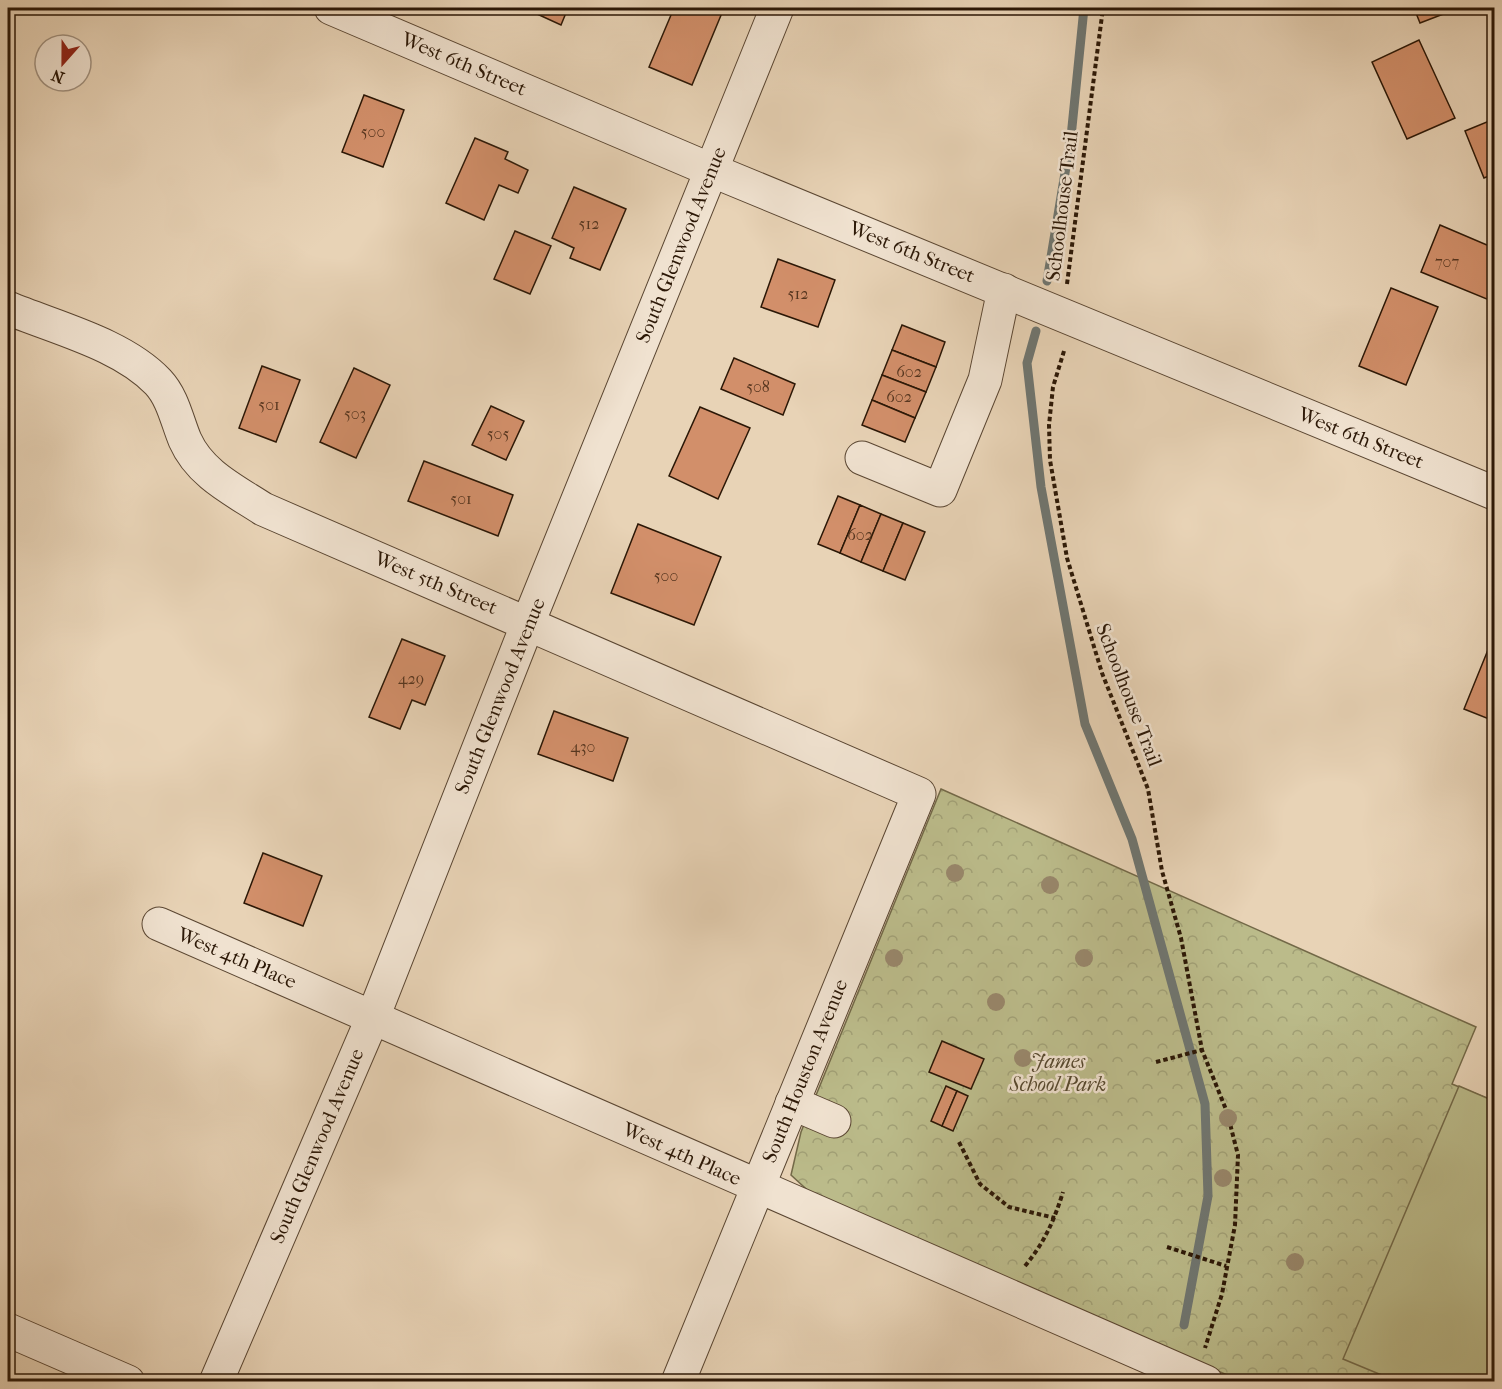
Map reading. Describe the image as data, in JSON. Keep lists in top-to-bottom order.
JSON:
{
  "streets": {
    "street": [
      "West 6th Street",
      "South Glenwood Avenue",
      "West 5th Street",
      "West 4th Place",
      "South Houston Avenue"
    ],
    "path": ["Schoolhouse Trail"]
  },
  "crossings": [
    ["West 6th Street", "Schoolhouse Trail"],
    ["West 6th Street", "South Glenwood Avenue"],
    ["Schoolhouse Trail", "West 4th Place"],
    ["South Glenwood Avenue", "West 5th Street"],
    ["South Glenwood Avenue", "West 4th Place"],
    ["West 5th Street", "South Houston Avenue"],
    ["West 4th Place", "South Houston Avenue"]
  ],
  "parks": ["James School Park"],
  "house_numbers": [
    "500",
    "512",
    "707",
    "512",
    "602",
    "508",
    "602",
    "501",
    "503",
    "505",
    "501",
    "602",
    "500",
    "429",
    "430"
  ],
  "north": "bottom"
}
